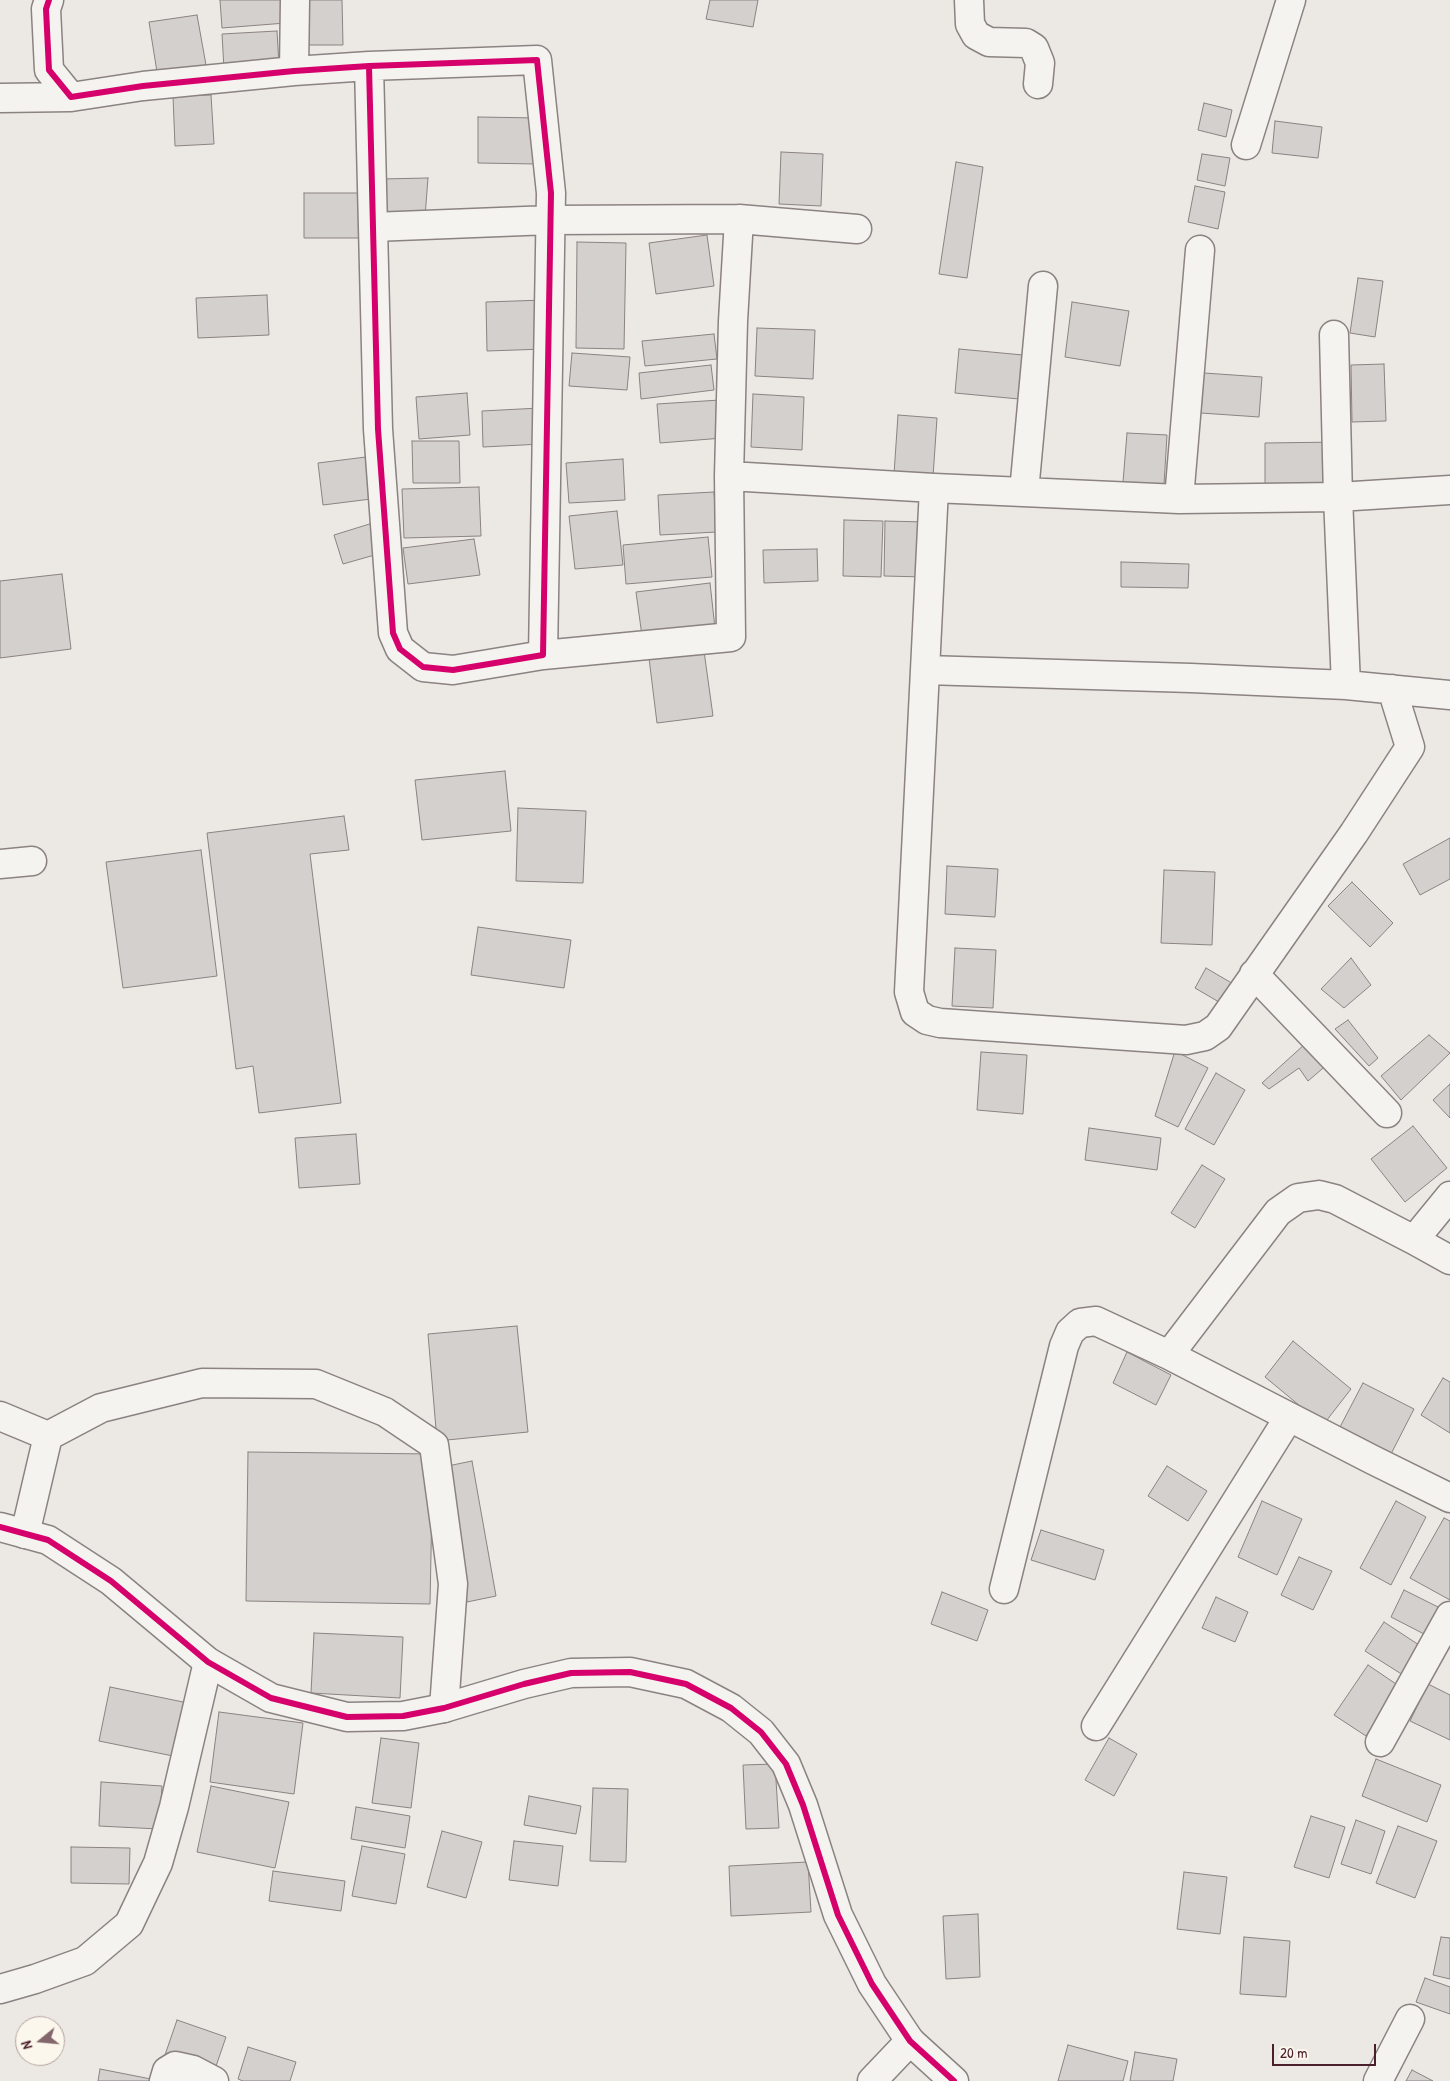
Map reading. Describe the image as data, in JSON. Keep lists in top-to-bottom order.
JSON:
{
  "scale_bar": "20 m",
  "north": "left"
}
